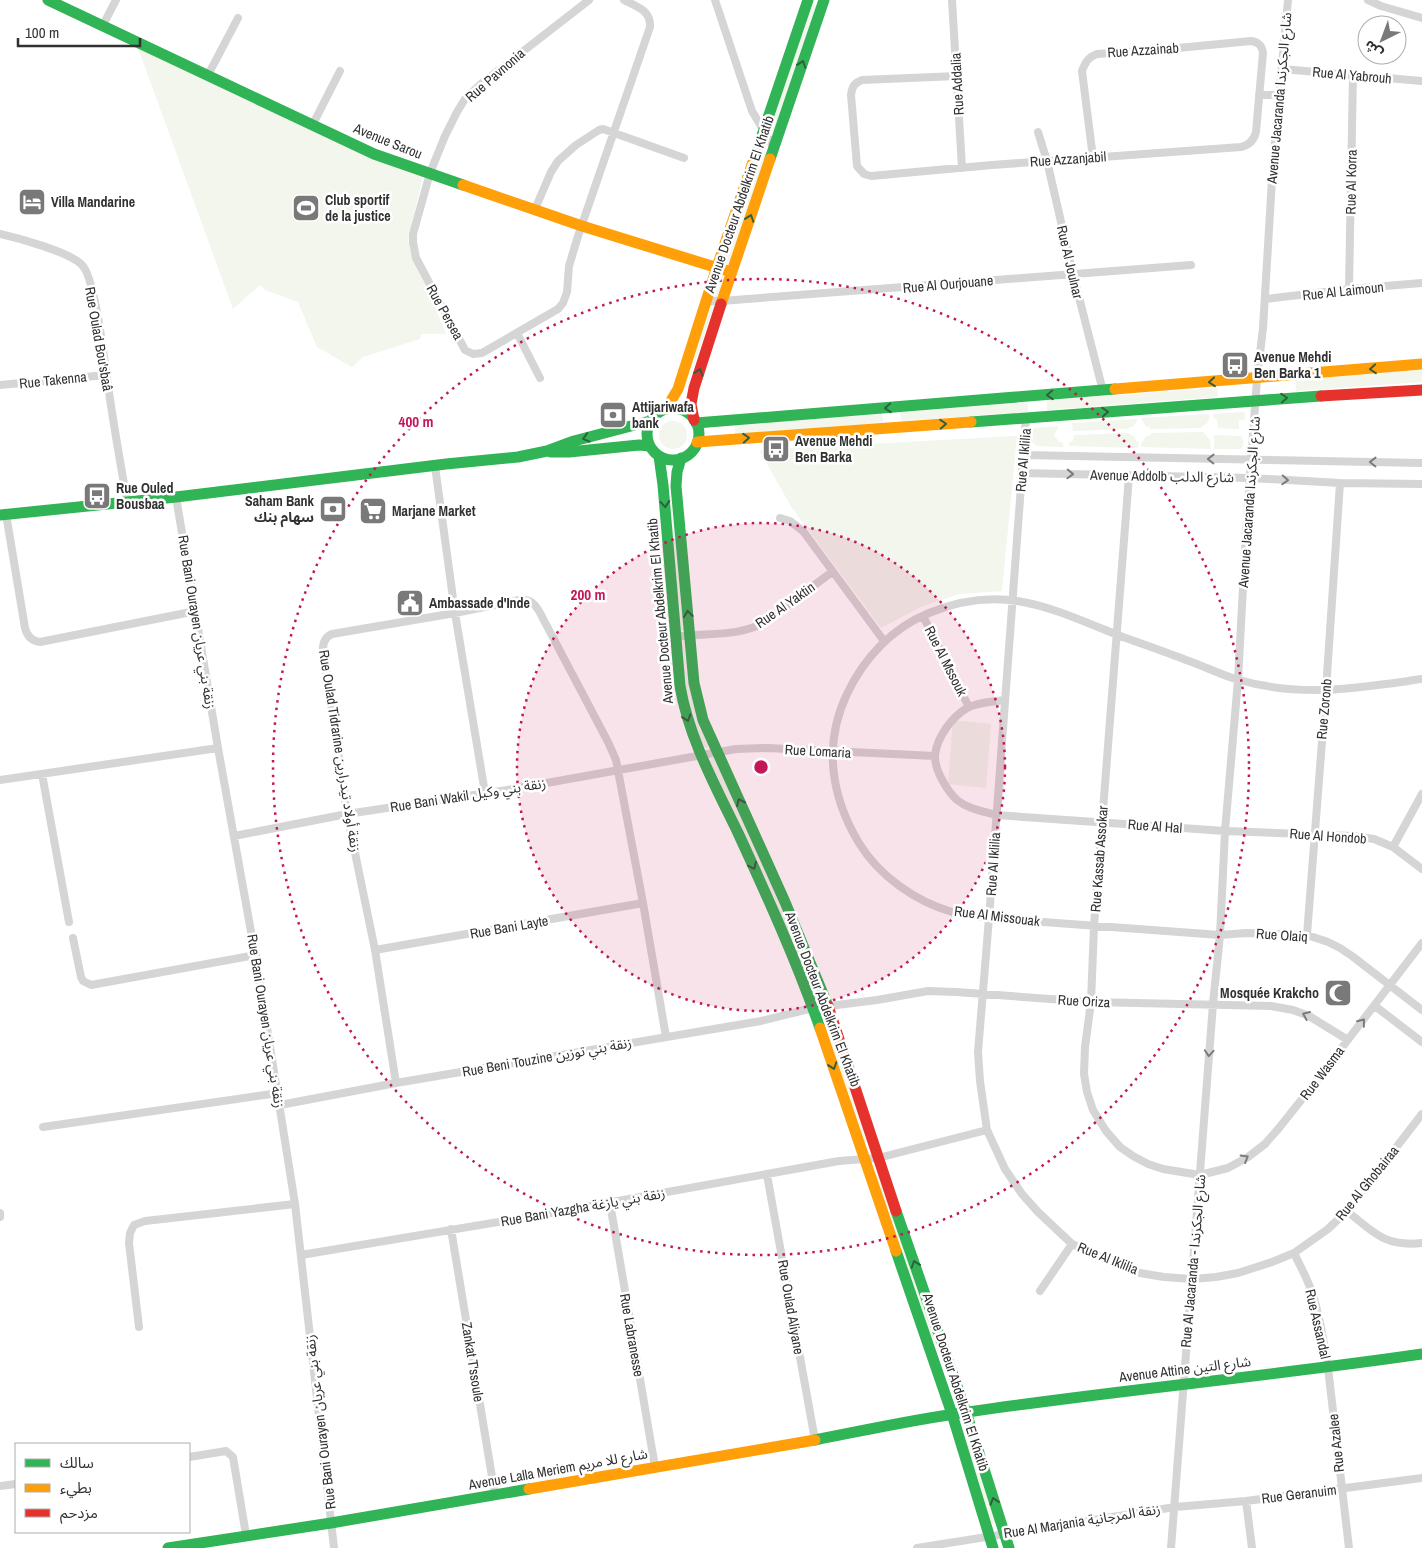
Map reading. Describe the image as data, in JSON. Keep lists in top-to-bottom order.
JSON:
{
  "streets": {
    "main road": [
      "Avenue Sarou",
      "Avenue Docteur Abdelkrim El Khatib",
      "Avenue Attine شارع التين",
      "Avenue Lalla Meriem شارع للا مريم"
    ],
    "street": [
      "Rue Azzainab",
      "Rue Pavnonia",
      "Rue Al Yabrouh",
      "Rue Addalia",
      "Avenue Jacaranda شارع الجكرندا",
      "Rue Azzanjabil",
      "Rue Al Korra",
      "Rue Al Joulnar",
      "Rue Al Ourjouane",
      "Rue Al Laimoun",
      "Rue Persea",
      "Rue Oulad Bou'sbaâ",
      "Rue Takenna",
      "Rue Al Iklilia",
      "Avenue Addolb شارع الدلب",
      "Rue Al Yaktin",
      "Rue Bani Ourayen زنقة بني عريان",
      "Rue Al Mssouk",
      "Rue Zoronb",
      "Rue Oulad Tidrarine زنقة أولاد تيدرارين",
      "Rue Lomaria",
      "Rue Bani Wakil زنقة بني وكيل",
      "Rue Al Hal",
      "Rue Al Hondob",
      "Rue Kassab Assokar",
      "Rue Al Missouak",
      "Rue Bani Layte",
      "Rue Olaiq",
      "Rue Oriza",
      "Rue Beni Touzine زنقة بني توزين",
      "Rue Wasma",
      "Rue Al Ghobairaa",
      "Rue Bani Yazgha زنقة بني يازغة",
      "Rue Al Jacaranda - شارع الجكرندا",
      "Rue Oulad Aliyane",
      "Rue Assandal",
      "Rue Labranesse",
      "Zankat T'ssoule",
      "Rue Azalee",
      "Rue Geranuim",
      "Rue Al Marjania زنقة المرجانية"
    ]
  },
  "crossings": [
    ["Rue Azzainab", "Rue Azzanjabil"],
    ["Rue Pavnonia", "Avenue Sarou"],
    ["Rue Pavnonia", "Rue Persea"],
    ["Rue Al Yabrouh", "Avenue Jacaranda شارع الجكرندا"],
    ["Rue Al Yabrouh", "Rue Al Korra"],
    ["Rue Addalia", "Rue Azzanjabil"],
    ["Avenue Jacaranda شارع الجكرندا", "Rue Al Laimoun"],
    ["Avenue Jacaranda شارع الجكرندا", "Avenue Addolb شارع الدلب"],
    ["Avenue Jacaranda شارع الجكرندا", "Rue Al Hal"],
    ["Avenue Jacaranda شارع الجكرندا", "Rue Al Hondob"],
    ["Avenue Jacaranda شارع الجكرندا", "Rue Al Missouak"],
    ["Avenue Jacaranda شارع الجكرندا", "Rue Olaiq"],
    ["Avenue Jacaranda شارع الجكرندا", "Rue Oriza"],
    ["Avenue Jacaranda شارع الجكرندا", "Rue Al Jacaranda - شارع الجكرندا"],
    ["Avenue Sarou", "Avenue Docteur Abdelkrim El Khatib"],
    ["Avenue Sarou", "Rue Persea"],
    ["Rue Azzanjabil", "Rue Al Joulnar"],
    ["Rue Al Korra", "Rue Al Laimoun"],
    ["Avenue Docteur Abdelkrim El Khatib", "Rue Al Ourjouane"],
    ["Avenue Docteur Abdelkrim El Khatib", "Rue Al Yaktin"],
    ["Avenue Docteur Abdelkrim El Khatib", "Rue Lomaria"],
    ["Avenue Docteur Abdelkrim El Khatib", "Rue Bani Wakil زنقة بني وكيل"],
    ["Avenue Docteur Abdelkrim El Khatib", "Rue Oriza"],
    ["Avenue Docteur Abdelkrim El Khatib", "Rue Beni Touzine زنقة بني توزين"],
    ["Avenue Docteur Abdelkrim El Khatib", "Rue Bani Yazgha زنقة بني يازغة"],
    ["Avenue Docteur Abdelkrim El Khatib", "Avenue Attine شارع التين"],
    ["Avenue Docteur Abdelkrim El Khatib", "Avenue Lalla Meriem شارع للا مريم"],
    ["Avenue Docteur Abdelkrim El Khatib", "Rue Al Marjania زنقة المرجانية"],
    ["Rue Al Joulnar", "Rue Al Ourjouane"],
    ["Rue Oulad Bou'sbaâ", "Rue Takenna"],
    ["Rue Al Iklilia", "Avenue Addolb شارع الدلب"],
    ["Rue Al Iklilia", "Rue Al Hal"],
    ["Rue Al Iklilia", "Rue Al Missouak"],
    ["Rue Al Iklilia", "Rue Oriza"],
    ["Rue Al Iklilia", "Rue Al Ghobairaa"],
    ["Rue Al Iklilia", "Rue Bani Yazgha زنقة بني يازغة"],
    ["Rue Al Iklilia", "Rue Al Jacaranda - شارع الجكرندا"],
    ["Avenue Addolb شارع الدلب", "Rue Zoronb"],
    ["Avenue Addolb شارع الدلب", "Rue Kassab Assokar"],
    ["Rue Bani Ourayen زنقة بني عريان", "Rue Bani Wakil زنقة بني وكيل"],
    ["Rue Bani Ourayen زنقة بني عريان", "Rue Beni Touzine زنقة بني توزين"],
    ["Rue Bani Ourayen زنقة بني عريان", "Rue Bani Yazgha زنقة بني يازغة"],
    ["Rue Bani Ourayen زنقة بني عريان", "Avenue Lalla Meriem شارع للا مريم"],
    ["Rue Al Mssouk", "Rue Al Missouak"],
    ["Rue Zoronb", "Rue Al Hondob"],
    ["Rue Zoronb", "Rue Al Missouak"],
    ["Rue Zoronb", "Rue Olaiq"],
    ["Rue Oulad Tidrarine زنقة أولاد تيدرارين", "Rue Bani Wakil زنقة بني وكيل"],
    ["Rue Oulad Tidrarine زنقة أولاد تيدرارين", "Rue Bani Layte"],
    ["Rue Oulad Tidrarine زنقة أولاد تيدرارين", "Rue Beni Touzine زنقة بني توزين"],
    ["Rue Lomaria", "Rue Bani Wakil زنقة بني وكيل"],
    ["Rue Lomaria", "Rue Al Missouak"],
    ["Rue Al Hal", "Rue Al Hondob"],
    ["Rue Al Hal", "Rue Kassab Assokar"],
    ["Rue Kassab Assokar", "Rue Al Missouak"],
    ["Rue Kassab Assokar", "Rue Oriza"],
    ["Rue Kassab Assokar", "Rue Wasma"],
    ["Rue Kassab Assokar", "Rue Al Jacaranda - شارع الجكرندا"],
    ["Rue Al Missouak", "Rue Olaiq"],
    ["Rue Olaiq", "Rue Wasma"],
    ["Rue Oriza", "Rue Beni Touzine زنقة بني توزين"],
    ["Rue Oriza", "Rue Wasma"],
    ["Rue Oriza", "Rue Al Jacaranda - شارع الجكرندا"],
    ["Rue Wasma", "Rue Al Jacaranda - شارع الجكرندا"],
    ["Rue Al Ghobairaa", "Rue Al Jacaranda - شارع الجكرندا"],
    ["Rue Al Ghobairaa", "Rue Assandal"],
    ["Rue Bani Yazgha زنقة بني يازغة", "Rue Oulad Aliyane"],
    ["Rue Bani Yazgha زنقة بني يازغة", "Rue Labranesse"],
    ["Rue Bani Yazgha زنقة بني يازغة", "Zankat T'ssoule"],
    ["Rue Al Jacaranda - شارع الجكرندا", "Avenue Attine شارع التين"],
    ["Rue Al Jacaranda - شارع الجكرندا", "Rue Geranuim"],
    ["Rue Al Jacaranda - شارع الجكرندا", "Rue Al Marjania زنقة المرجانية"],
    ["Rue Oulad Aliyane", "Avenue Lalla Meriem شارع للا مريم"],
    ["Rue Assandal", "Avenue Attine شارع التين"],
    ["Rue Assandal", "Rue Azalee"],
    ["Rue Labranesse", "Avenue Lalla Meriem شارع للا مريم"],
    ["Zankat T'ssoule", "Avenue Lalla Meriem شارع للا مريم"],
    ["Avenue Attine شارع التين", "Rue Azalee"],
    ["Avenue Attine شارع التين", "Avenue Lalla Meriem شارع للا مريم"],
    ["Rue Azalee", "Rue Geranuim"],
    ["Rue Geranuim", "Rue Al Marjania زنقة المرجانية"]
  ],
  "one_way": ["Rue Wasma"],
  "places": {
    "hotel": ["Villa Mandarine"],
    "sports": ["Club sportif de la justice"],
    "bus stop": ["Avenue Mehdi Ben Barka 1", "Avenue Mehdi Ben Barka", "Rue Ouled Bousbaa"],
    "bank": ["Attijariwafa bank", "Saham Bank سهام بنك"],
    "supermarket": ["Marjane Market"],
    "public building": ["Ambassade d'Inde"],
    "mosque": ["Mosquée Krakcho"]
  },
  "legend": ["سالك", "بطيء", "مزدحم"],
  "scale_bar": "100 m",
  "north": "bottom left",
  "rings": ["400 m", "200 m"]
}
